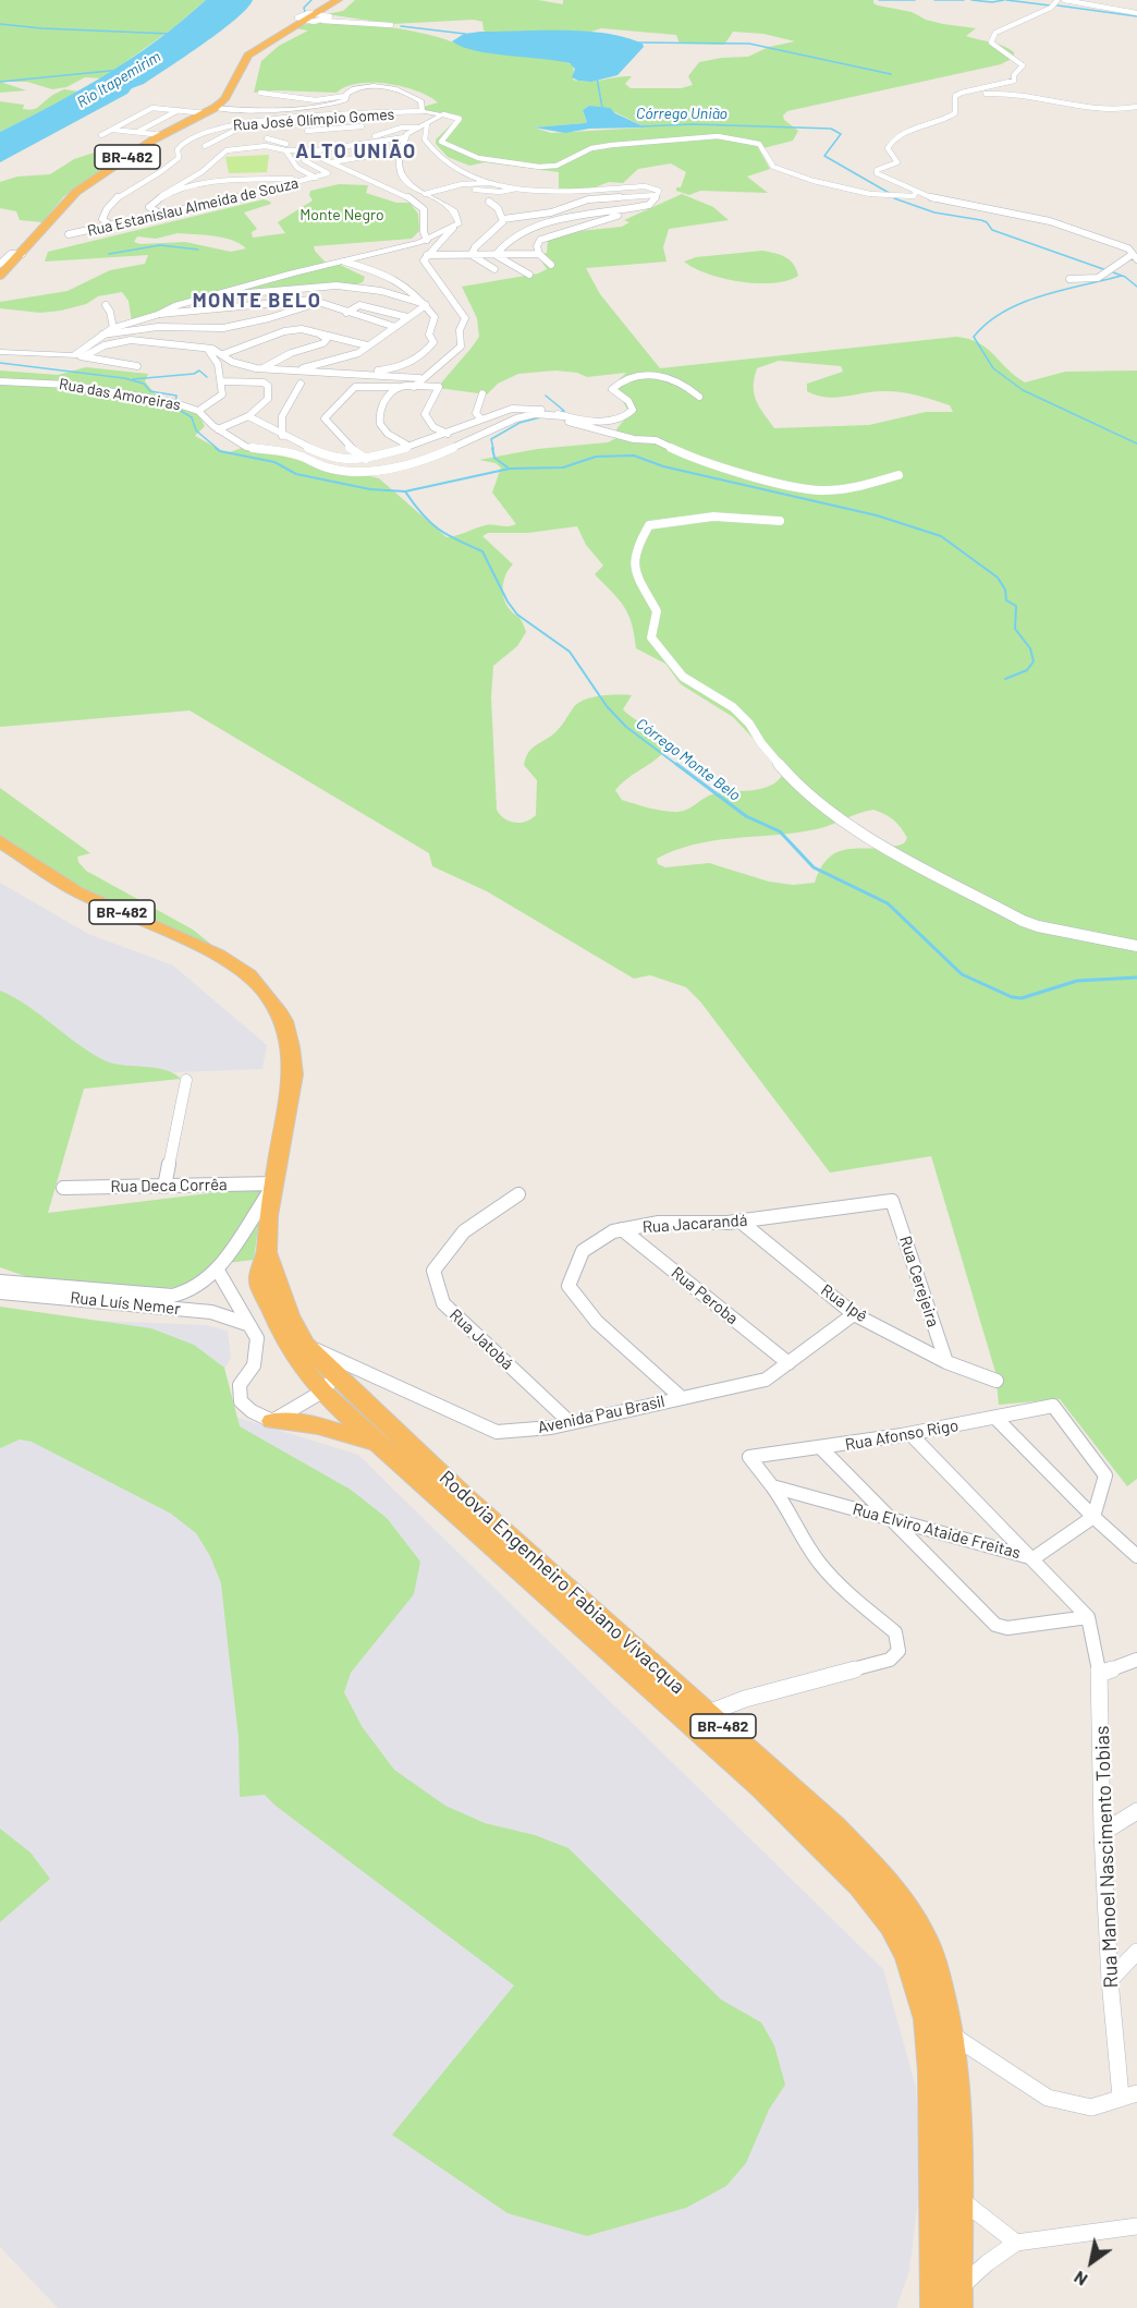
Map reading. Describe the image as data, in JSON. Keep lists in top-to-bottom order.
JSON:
{
  "streets": {
    "highway": ["BR-482", "Rodovia Engenheiro Fabiano Vivacqua"],
    "street": [
      "Rua José Olímpio Gomes",
      "Rua Estanislau Almeida de Souza",
      "Rua das Amoreiras",
      "Rua Deca Corrêa",
      "Rua Jacarandá",
      "Rua Cerejeira",
      "Rua Peroba",
      "Rua Luís Nemer",
      "Rua Ipê",
      "Rua Jatobá",
      "Avenida Pau Brasil",
      "Rua Afonso Rigo",
      "Rua Elviro Ataide Freitas",
      "Rua Manoel Nascimento Tobias"
    ]
  },
  "crossings": [
    ["Rua José Olímpio Gomes", "Rua Estanislau Almeida de Souza"],
    ["Rua Deca Corrêa", "Rodovia Engenheiro Fabiano Vivacqua"],
    ["Rua Jacarandá", "Rua Cerejeira"],
    ["Rua Jacarandá", "Rua Peroba"],
    ["Rua Jacarandá", "Rua Ipê"],
    ["Rua Jacarandá", "Avenida Pau Brasil"],
    ["Rua Cerejeira", "Rua Ipê"],
    ["Rua Peroba", "Avenida Pau Brasil"],
    ["Rua Ipê", "Avenida Pau Brasil"],
    ["Rua Jatobá", "Avenida Pau Brasil"],
    ["Avenida Pau Brasil", "Rodovia Engenheiro Fabiano Vivacqua"],
    ["Rua Afonso Rigo", "Rua Elviro Ataide Freitas"]
  ],
  "districts": ["ALTO UNIÃO", "MONTE BELO"],
  "water": ["Rio Itapemirim", "Córrego União", "Córrego Monte Belo"],
  "parks": ["Monte Negro"],
  "north": "bottom left"
}
